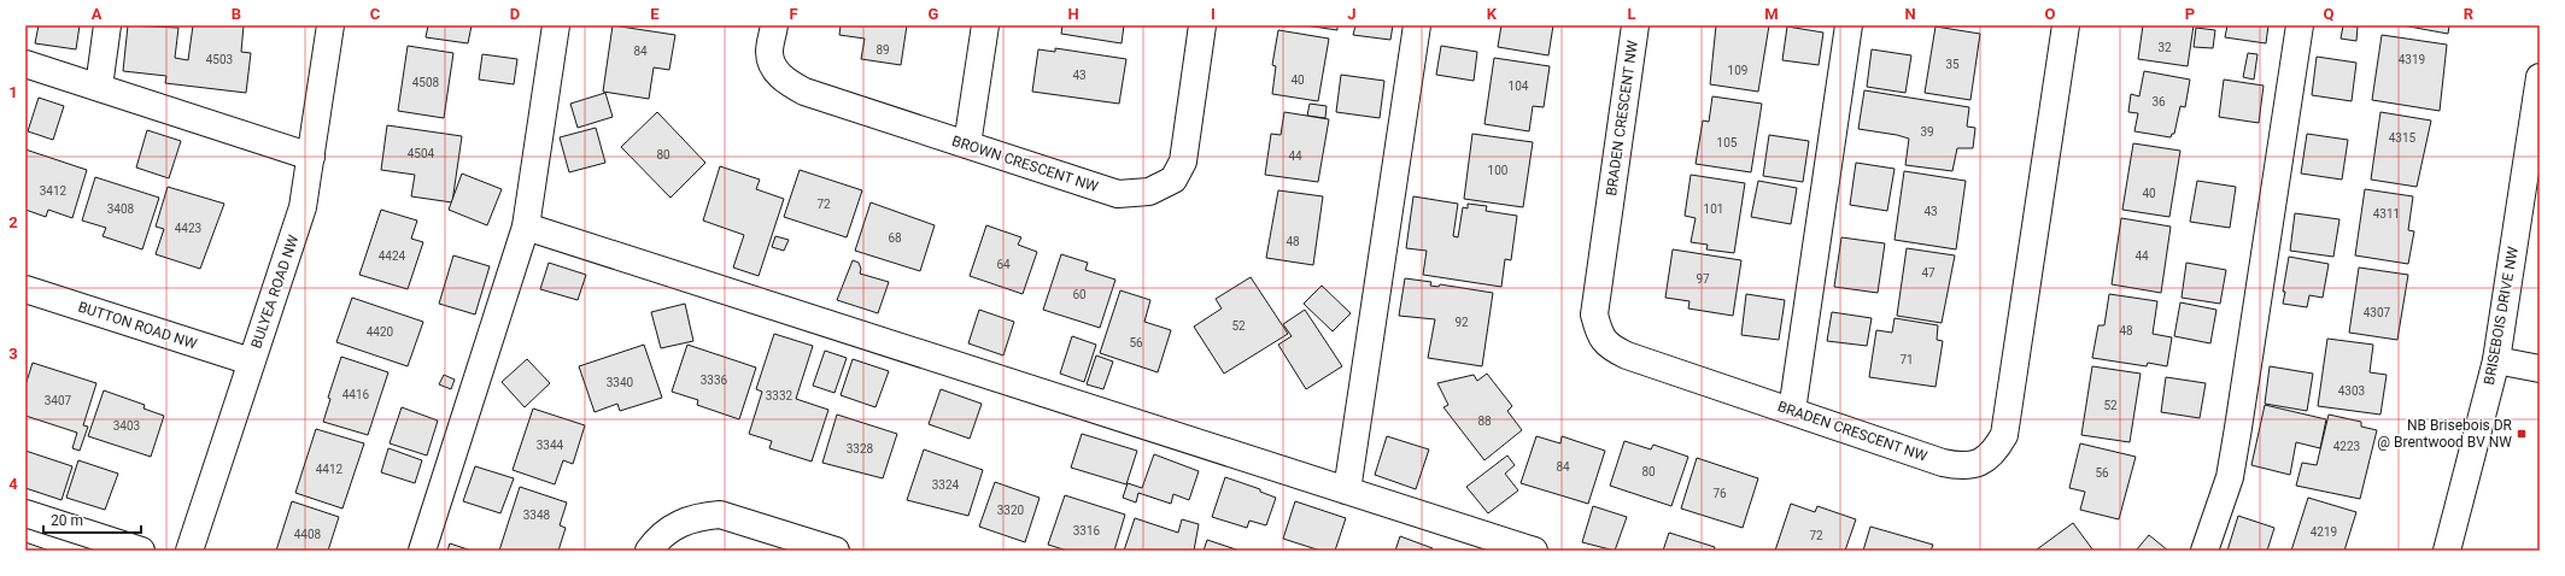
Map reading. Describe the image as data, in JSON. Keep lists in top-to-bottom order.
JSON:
{
  "streets": {
    "street": [
      "BRADEN CRESCENT NW",
      "BROWN CRESCENT NW",
      "BULYEA ROAD NW",
      "BRISEBOIS DRIVE NW",
      "BUTTON ROAD NW"
    ]
  },
  "crossings": [
    ["BULYEA ROAD NW", "BUTTON ROAD NW"]
  ],
  "places": {
    "transit": ["NB Brisebois DR @ Brentwood BV NW"]
  },
  "house_numbers": [
    "32",
    "89",
    "84",
    "4503",
    "4319",
    "35",
    "109",
    "43",
    "40",
    "4508",
    "104",
    "36",
    "39",
    "4315",
    "105",
    "4504",
    "80",
    "44",
    "100",
    "3412",
    "40",
    "72",
    "3408",
    "101",
    "43",
    "4311",
    "4423",
    "68",
    "48",
    "4424",
    "44",
    "64",
    "47",
    "97",
    "60",
    "4307",
    "92",
    "52",
    "48",
    "4420",
    "56",
    "71",
    "3336",
    "3340",
    "4303",
    "4416",
    "3332",
    "3407",
    "52",
    "88",
    "3403",
    "3344",
    "4223",
    "3328",
    "84",
    "4412",
    "80",
    "56",
    "3324",
    "76",
    "3320",
    "3348",
    "3316",
    "4219",
    "4408",
    "72"
  ],
  "scale_bar": "20 m",
  "grid": {
    "columns": [
      "A",
      "B",
      "C",
      "D",
      "E",
      "F",
      "G",
      "H",
      "I",
      "J",
      "K",
      "L",
      "M",
      "N",
      "O",
      "P",
      "Q",
      "R"
    ],
    "rows": [
      "1",
      "2",
      "3",
      "4"
    ]
  }
}
